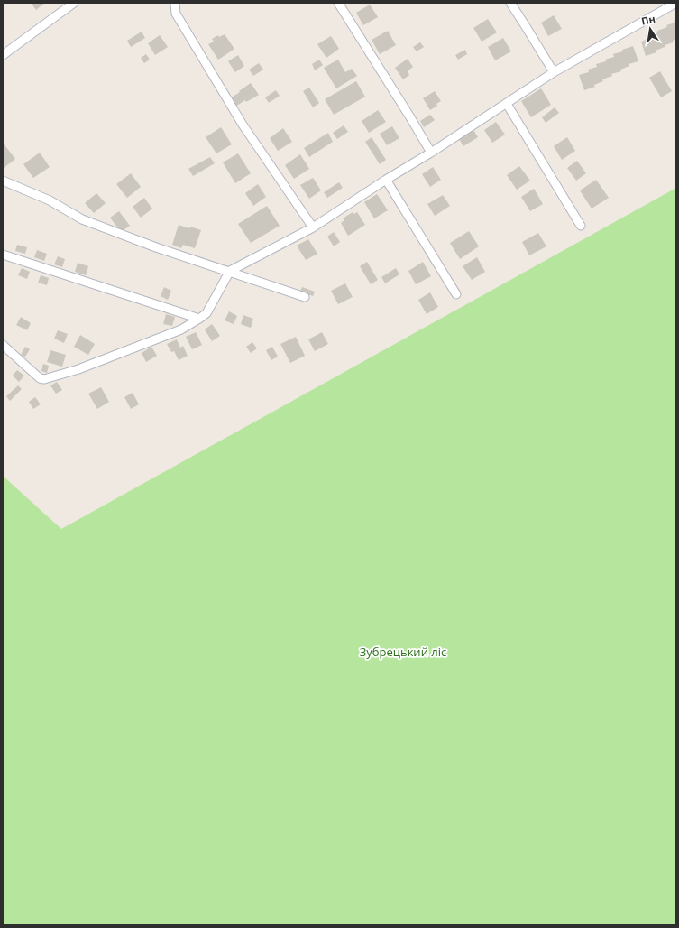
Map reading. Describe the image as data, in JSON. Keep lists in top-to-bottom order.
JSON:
{
  "parks": ["Зубрецький ліс"],
  "north": "top"
}
